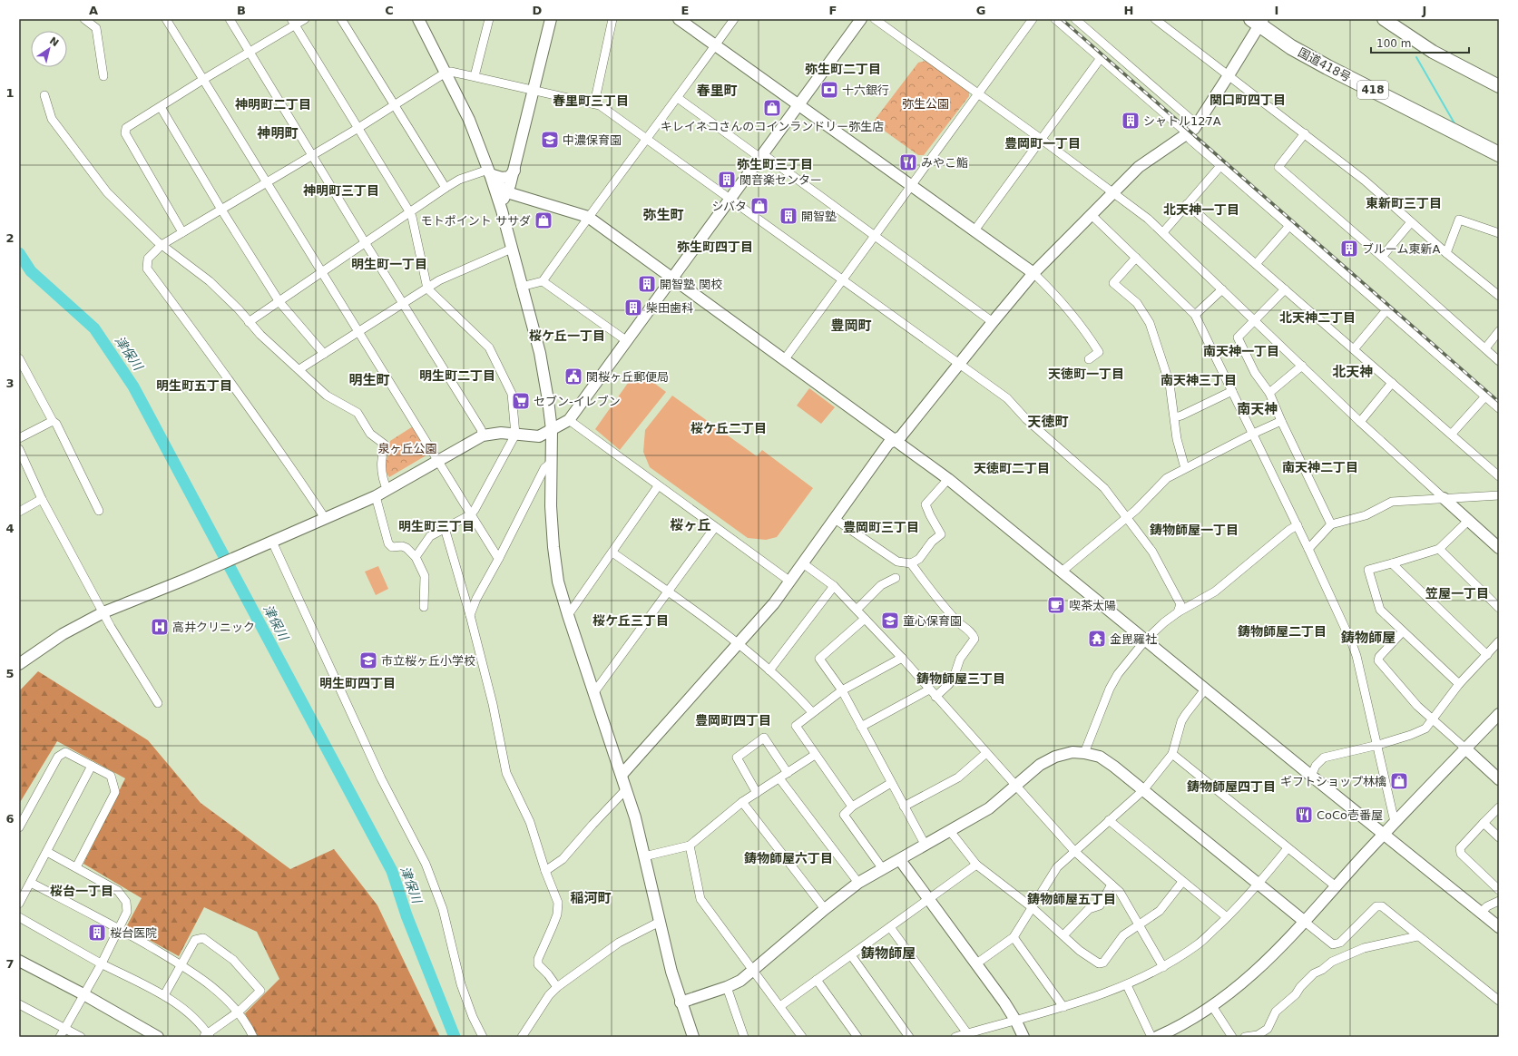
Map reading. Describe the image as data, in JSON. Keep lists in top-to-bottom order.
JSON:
{
  "streets": {
    "highway": ["国道418号", "418"]
  },
  "districts": [
    "弥生町二丁目",
    "春里町",
    "関口町四丁目",
    "春里町三丁目",
    "神明町二丁目",
    "神明町",
    "豊岡町一丁目",
    "弥生町三丁目",
    "神明町三丁目",
    "東新町三丁目",
    "北天神一丁目",
    "弥生町",
    "弥生町四丁目",
    "明生町一丁目",
    "北天神二丁目",
    "豊岡町",
    "桜ケ丘一丁目",
    "南天神一丁目",
    "北天神",
    "天徳町一丁目",
    "明生町二丁目",
    "明生町",
    "南天神三丁目",
    "明生町五丁目",
    "南天神",
    "天徳町",
    "桜ケ丘二丁目",
    "南天神二丁目",
    "天徳町二丁目",
    "桜ヶ丘",
    "明生町三丁目",
    "豊岡町三丁目",
    "鋳物師屋一丁目",
    "笠屋一丁目",
    "桜ケ丘三丁目",
    "鋳物師屋二丁目",
    "鋳物師屋",
    "鋳物師屋三丁目",
    "明生町四丁目",
    "豊岡町四丁目",
    "鋳物師屋四丁目",
    "鋳物師屋六丁目",
    "桜台一丁目",
    "稲河町",
    "鋳物師屋五丁目",
    "鋳物師屋"
  ],
  "water": ["津保川"],
  "parks": ["弥生公園", "泉ヶ丘公園"],
  "places": {
    "bank": ["十六銀行"],
    "shop": [
      "キレイネコさんのコインランドリー弥生店",
      "シバタ",
      "モトポイント ササダ",
      "ギフトショップ林檎"
    ],
    "building": [
      "シャトル127A",
      "関音楽センター",
      "開智塾",
      "ブルーム東新A",
      "開智塾 関校",
      "柴田歯科",
      "桜台医院"
    ],
    "school or university": ["中濃保育園", "童心保育園", "市立桜ヶ丘小学校"],
    "restaurant": ["みやこ鮨", "CoCo壱番屋"],
    "public building": ["関桜ヶ丘郵便局"],
    "supermarket": ["セブン-イレブン"],
    "cafe": ["喫茶太陽"],
    "hospital": ["高井クリニック"],
    "temple": ["金毘羅社"]
  },
  "scale_bar": "100 m",
  "north": "top right",
  "grid": {
    "columns": [
      "A",
      "B",
      "C",
      "D",
      "E",
      "F",
      "G",
      "H",
      "I",
      "J"
    ],
    "rows": [
      "1",
      "2",
      "3",
      "4",
      "5",
      "6",
      "7"
    ]
  }
}
